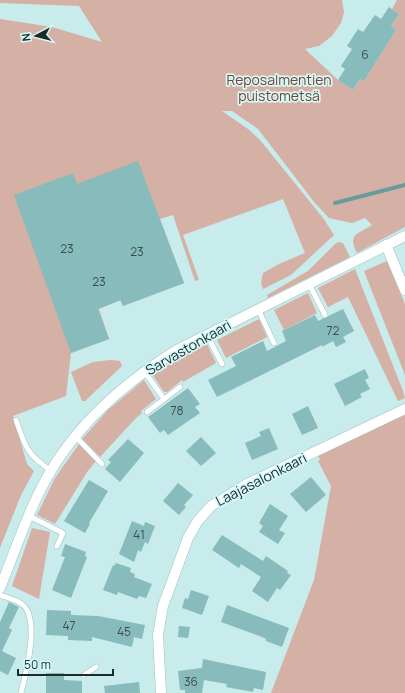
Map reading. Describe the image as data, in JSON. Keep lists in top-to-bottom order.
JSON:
{
  "streets": {
    "street": ["Sarvastonkaari", "Laajasalonkaari"]
  },
  "parks": ["Reposalmentien puistometsä"],
  "house_numbers": [
    "6",
    "23",
    "23",
    "23",
    "72",
    "78",
    "41",
    "47",
    "45",
    "36"
  ],
  "scale_bar": "50 m",
  "north": "left"
}
